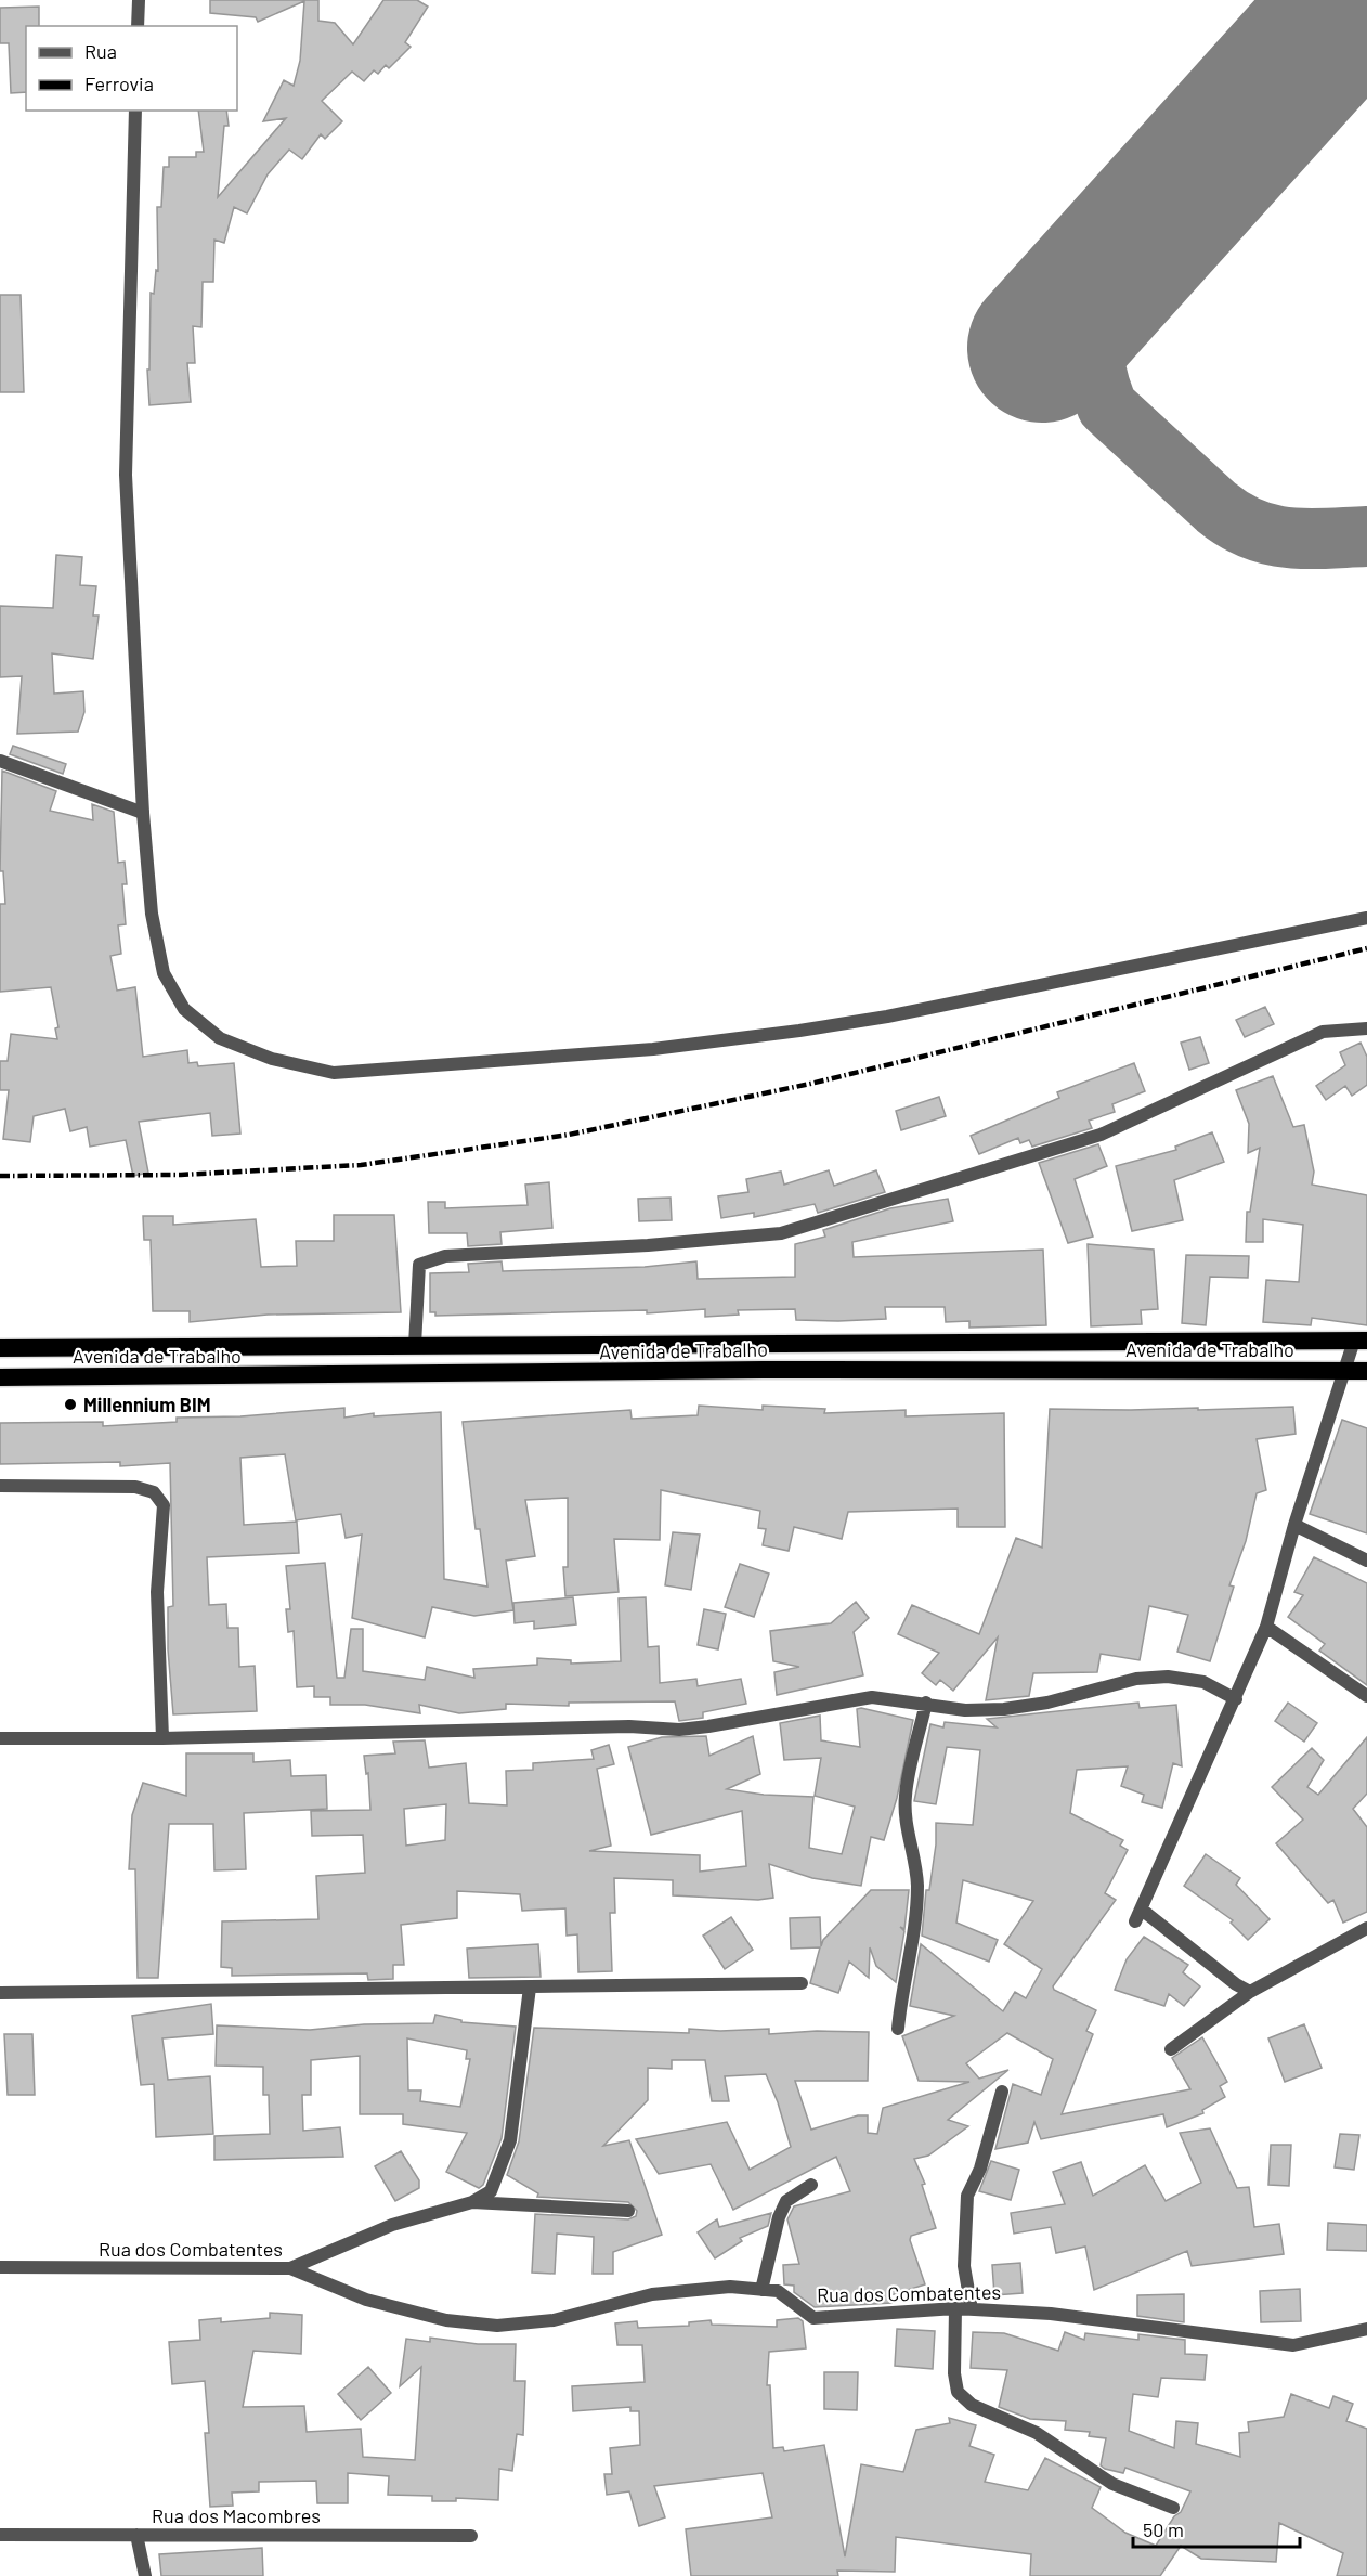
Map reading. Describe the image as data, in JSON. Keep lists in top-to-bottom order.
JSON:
{
  "streets": {
    "highway": ["Avenida de Trabalho"],
    "street": ["Rua dos Combatentes", "Rua dos Macombres"]
  },
  "places": ["Millennium BIM"],
  "legend": ["Rua", "Ferrovia"],
  "scale_bar": "50 m"
}
